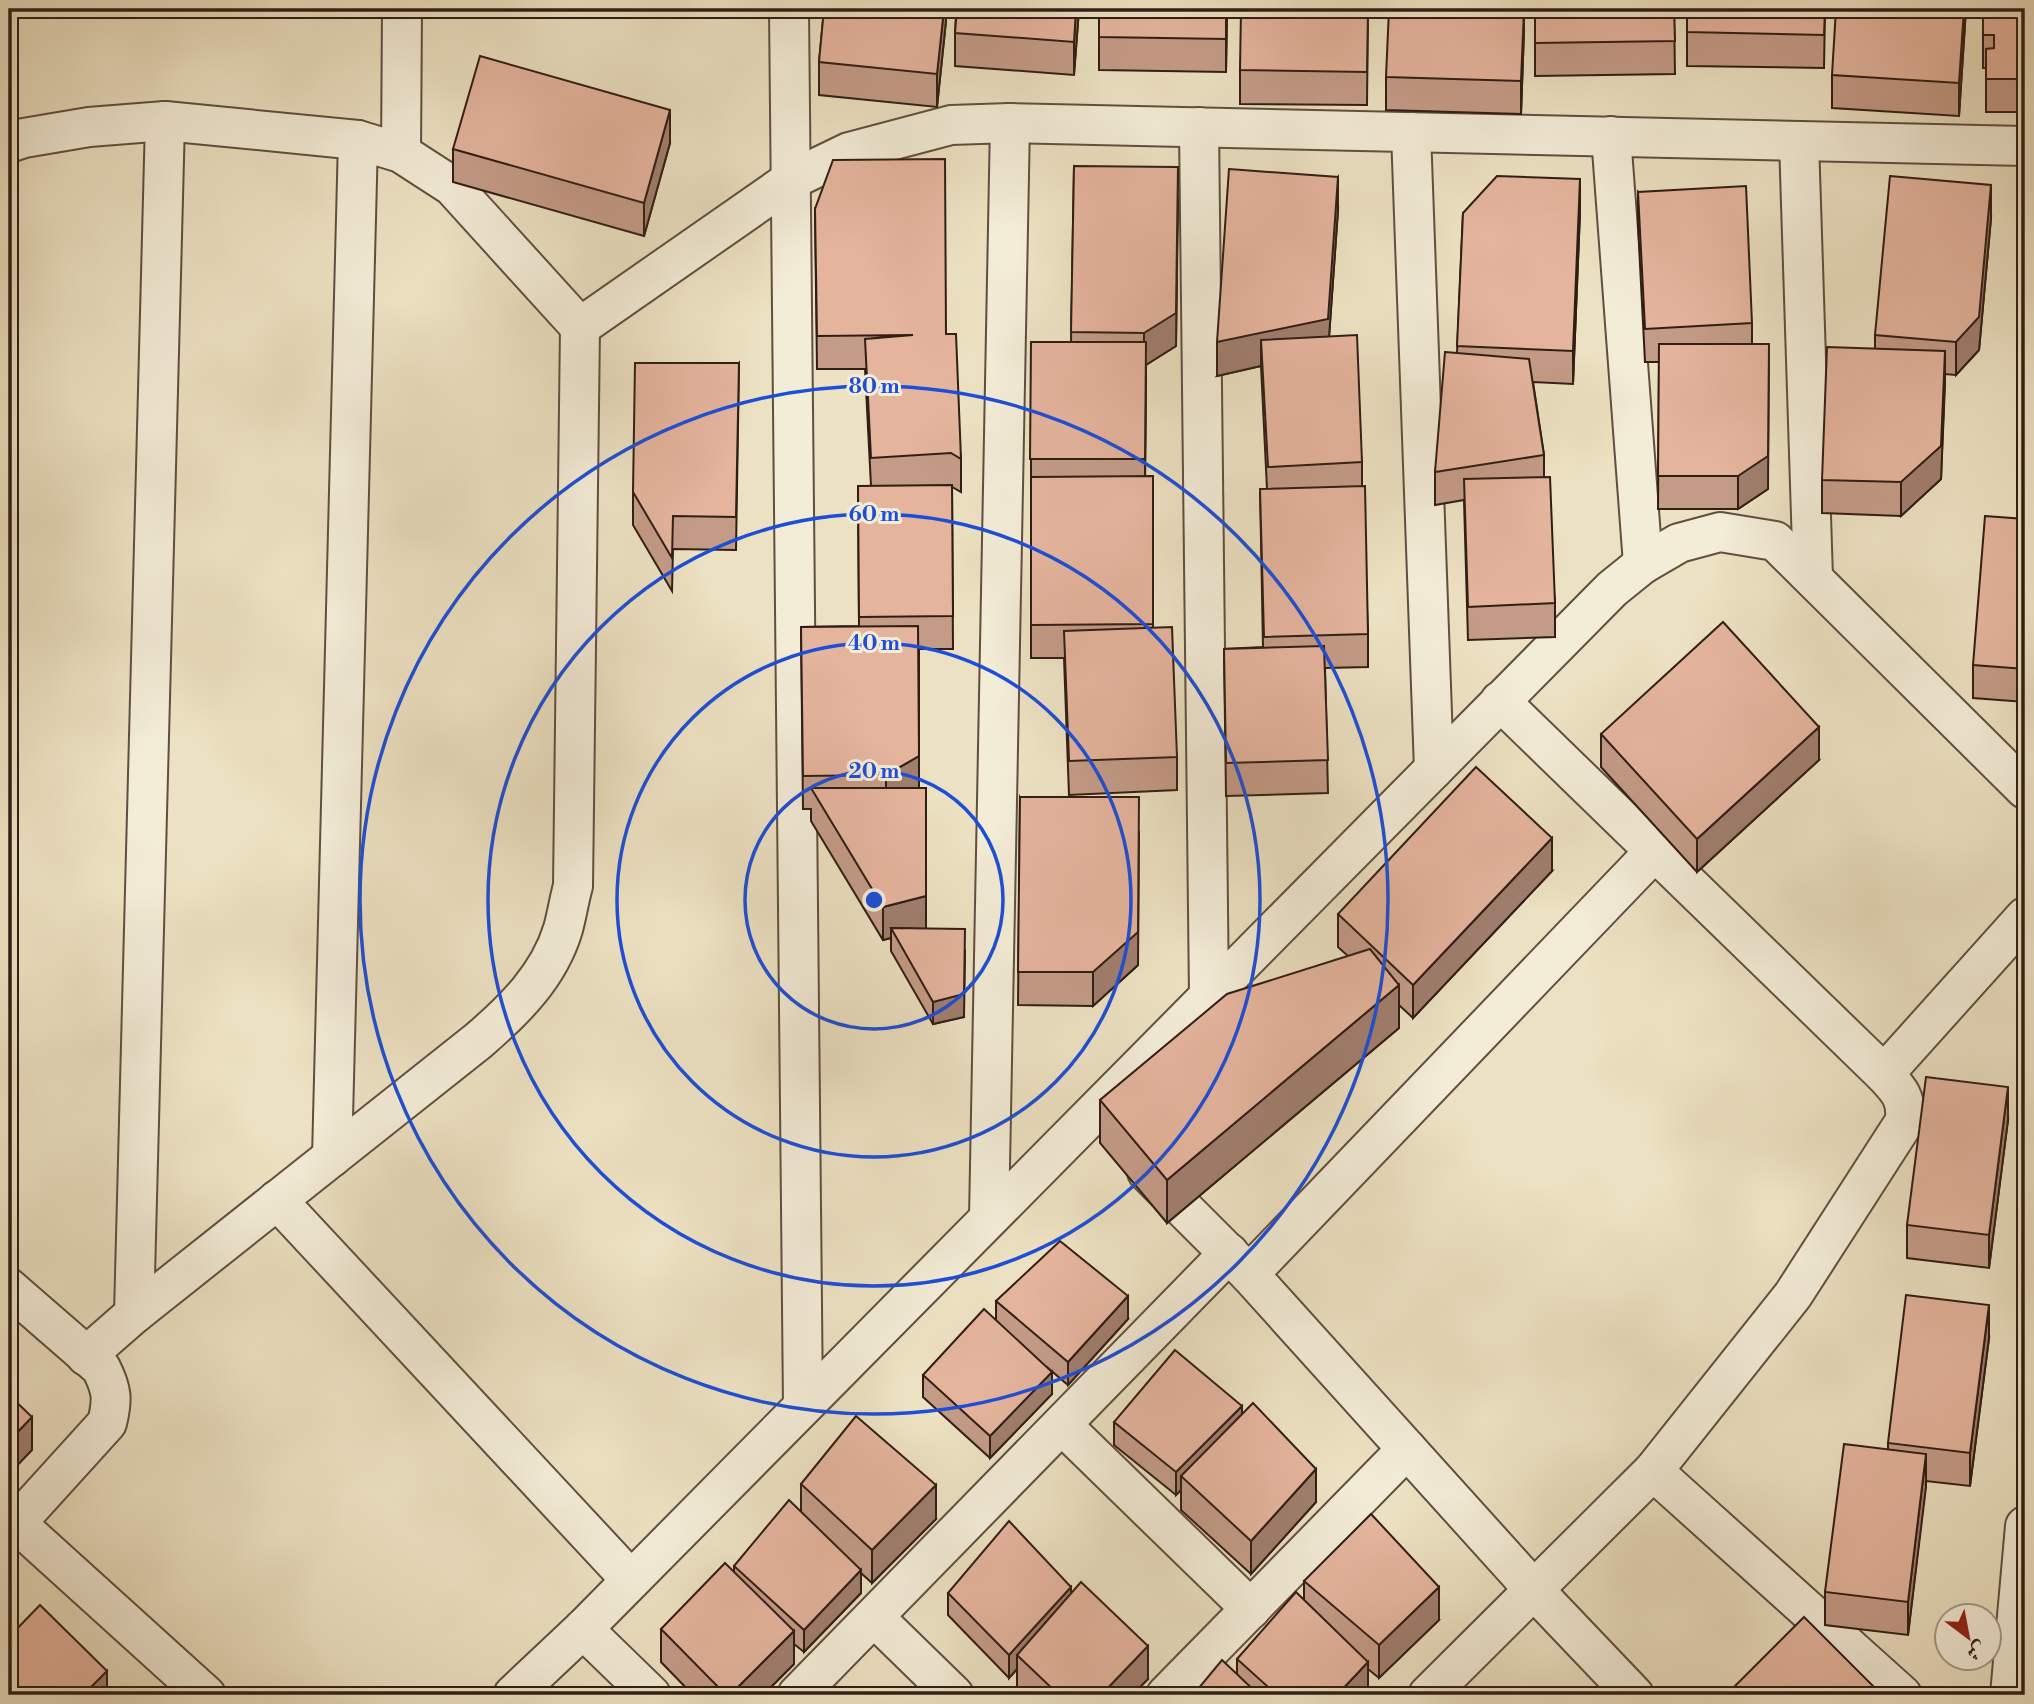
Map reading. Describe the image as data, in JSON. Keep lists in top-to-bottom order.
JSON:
{
  "north": "bottom right",
  "rings": [
    "80 m",
    "60 m",
    "40 m",
    "20 m"
  ]
}
